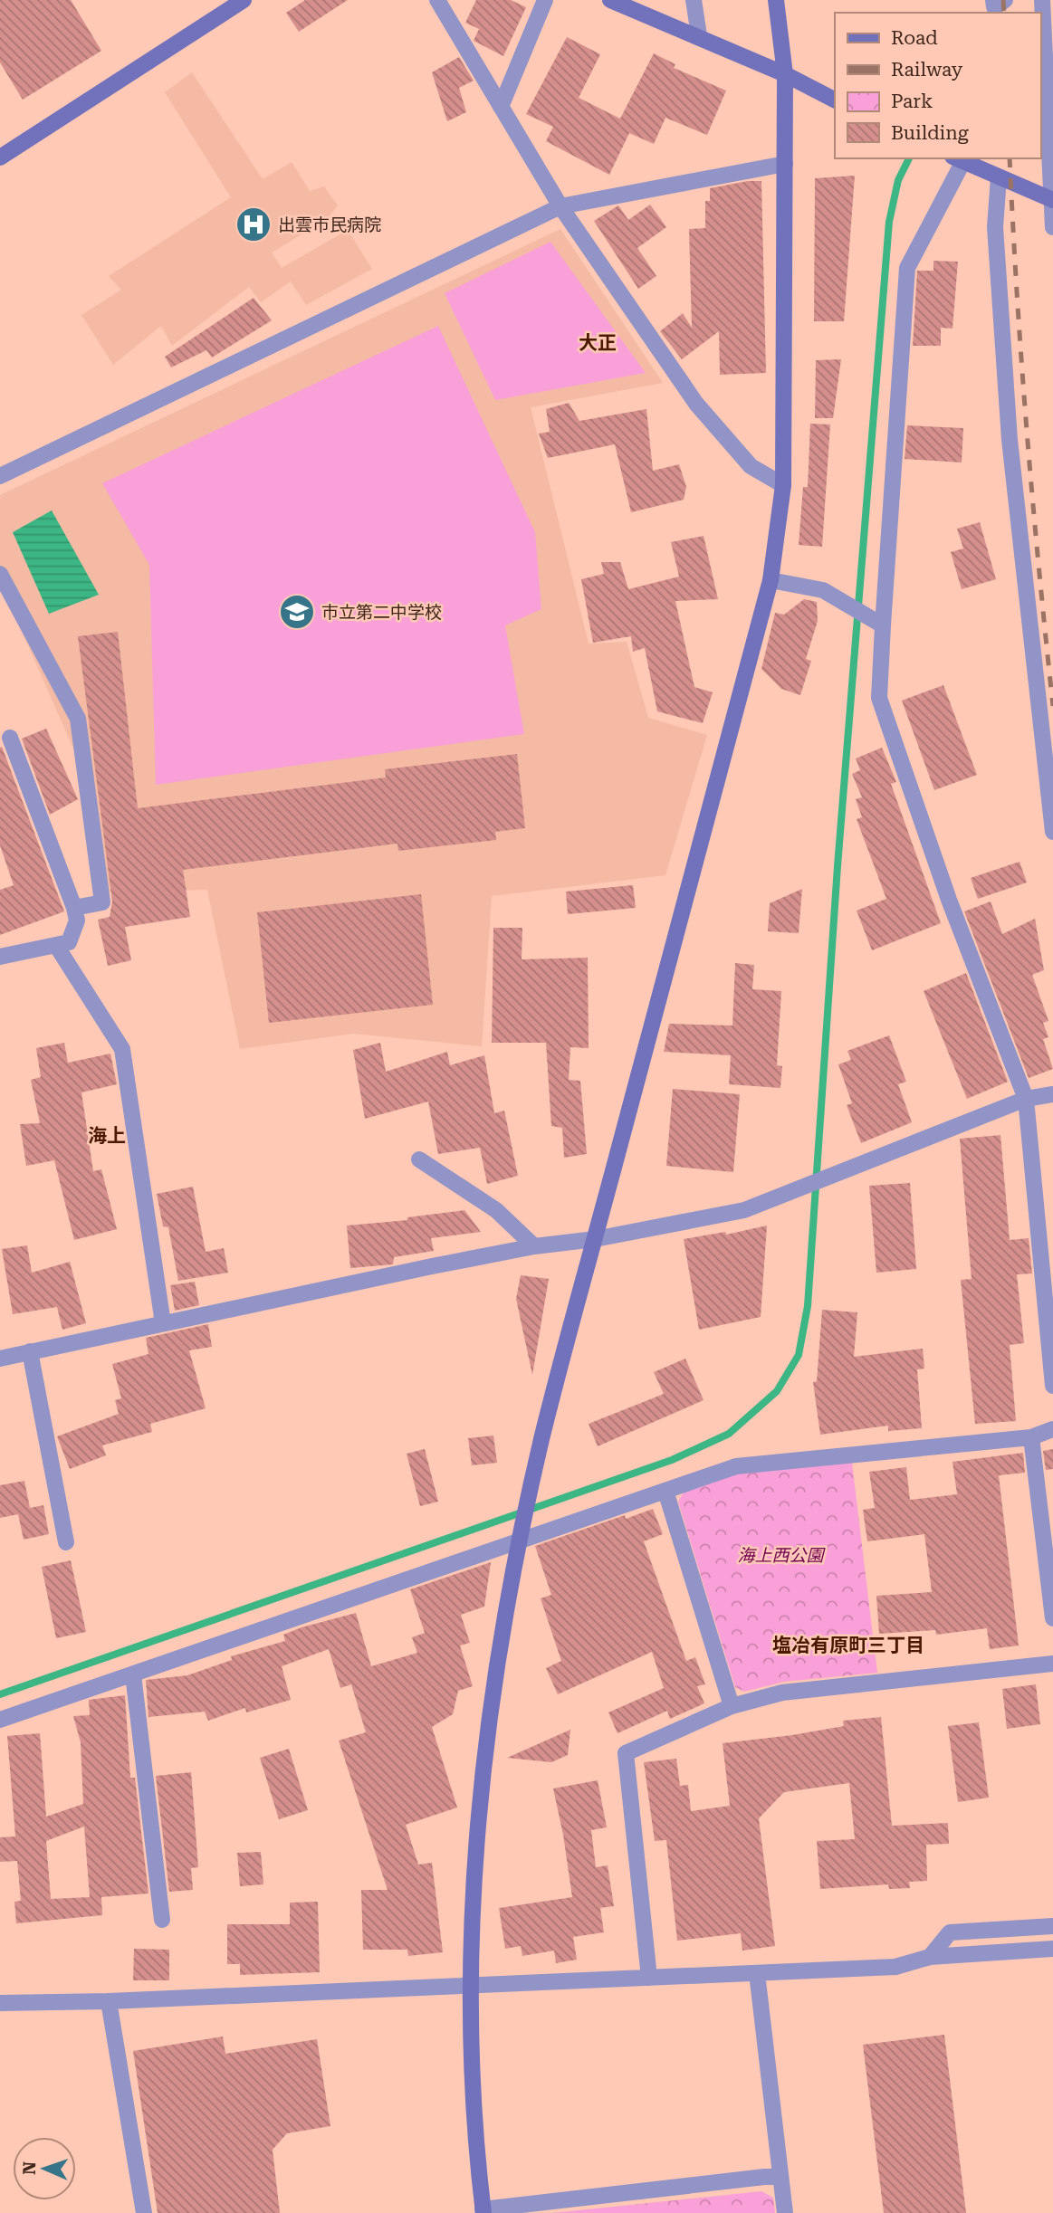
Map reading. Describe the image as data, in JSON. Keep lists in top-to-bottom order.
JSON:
{
  "districts": ["大正", "海上", "塩冶有原町三丁目"],
  "parks": ["海上西公園"],
  "places": {
    "hospital": ["出雲市民病院"],
    "school or university": ["市立第二中学校"]
  },
  "legend": [
    "Road",
    "Railway",
    "Park",
    "Building"
  ],
  "north": "left"
}
